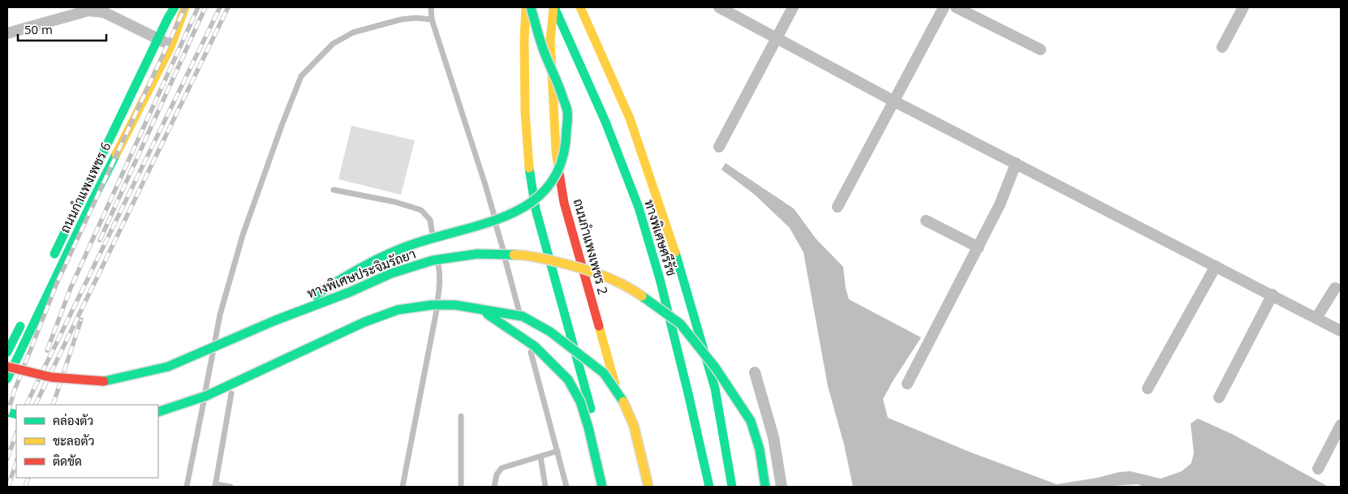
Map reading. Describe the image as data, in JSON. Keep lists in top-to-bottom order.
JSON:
{
  "streets": {
    "main road": [
      "ถนนกำแพงเพชร 6",
      "ทางพิเศษศรีรัช",
      "ถนนกำแพงเพชร 2",
      "ทางพิเศษประจิมรัถยา"
    ]
  },
  "crossings": [
    ["ทางพิเศษศรีรัช", "ถนนกำแพงเพชร 2"]
  ],
  "legend": ["คล่องตัว", "ชะลอตัว", "ติดขัด"],
  "scale_bar": "50 m"
}
